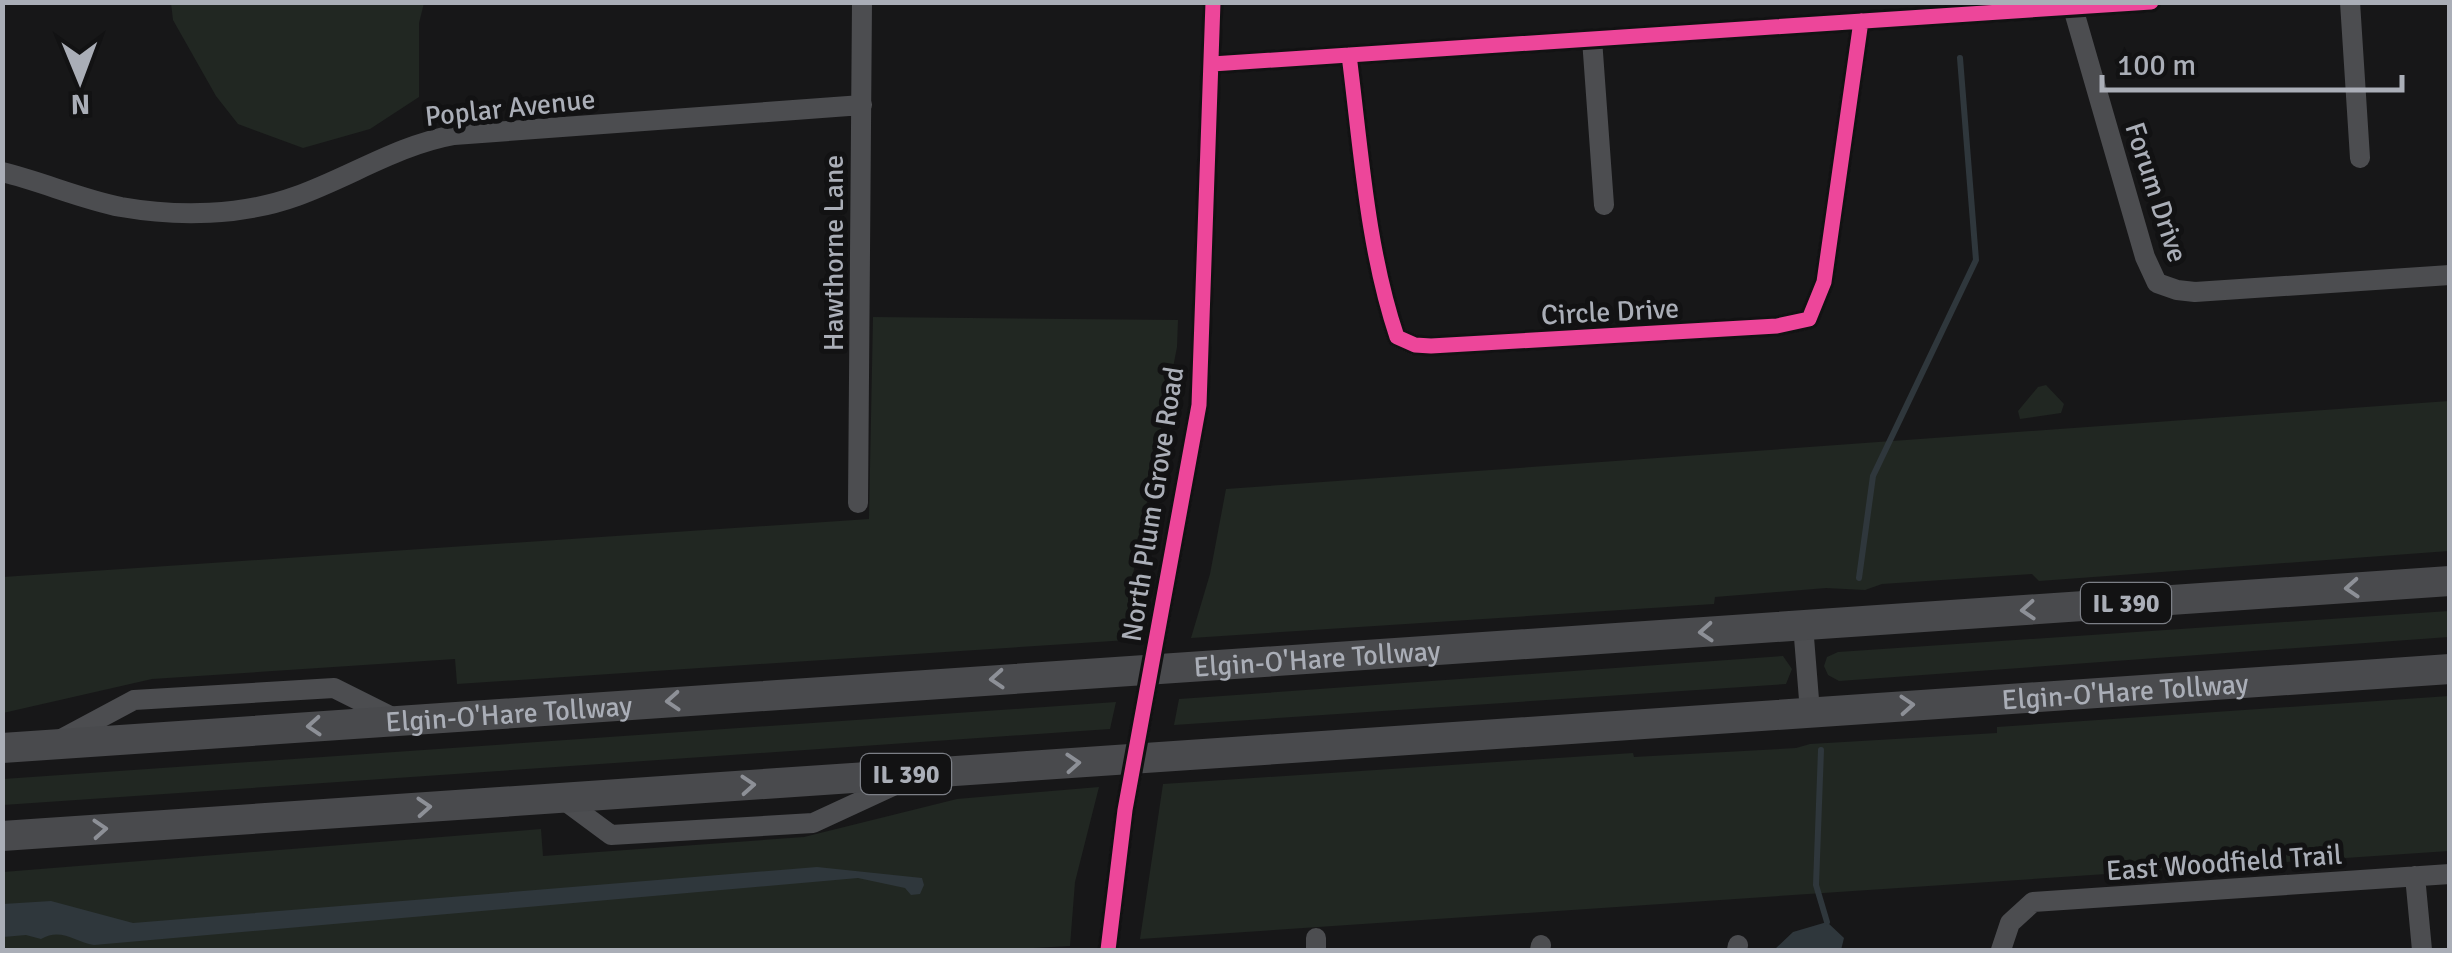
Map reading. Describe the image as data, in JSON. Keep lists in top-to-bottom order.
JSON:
{
  "streets": {
    "highway": ["IL 390", "Elgin-O'Hare Tollway"],
    "street": [
      "Poplar Avenue",
      "Forum Drive",
      "Hawthorne Lane",
      "Circle Drive",
      "North Plum Grove Road",
      "East Woodfield Trail"
    ]
  },
  "crossings": [
    ["Poplar Avenue", "Hawthorne Lane"]
  ],
  "scale_bar": "100 m",
  "north": "bottom"
}
